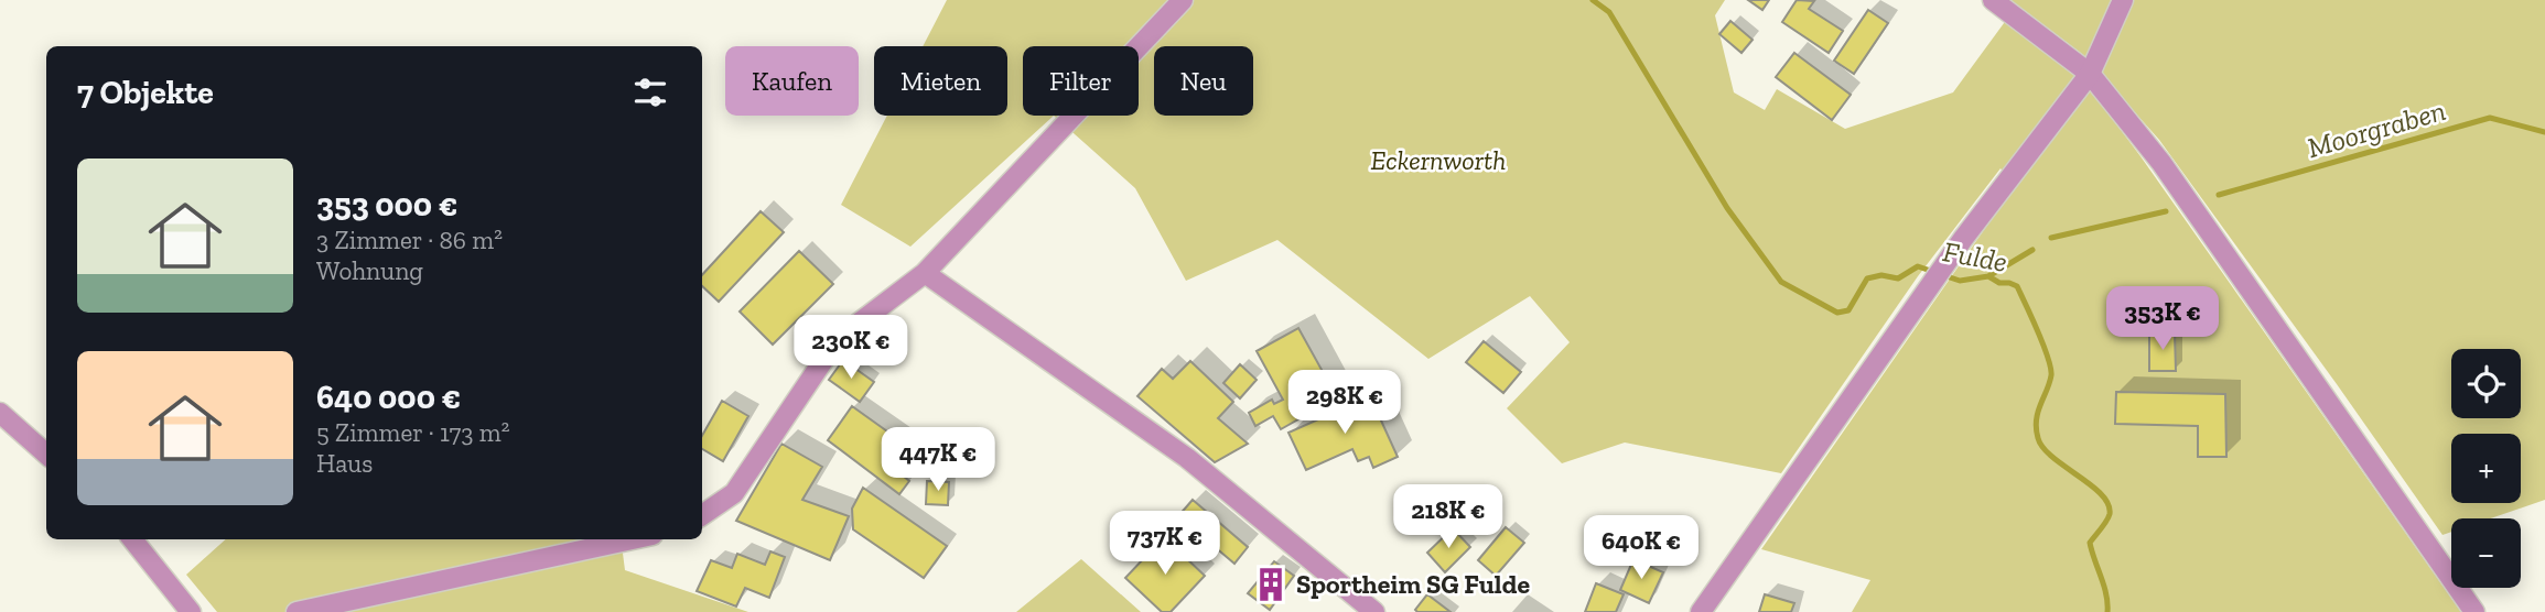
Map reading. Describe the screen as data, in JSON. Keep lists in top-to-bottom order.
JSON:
{
  "water": ["Moorgraben", "Fulde"],
  "parks": ["Eckernworth"],
  "places": {
    "building": ["Sportheim SG Fulde"]
  },
  "page": {
    "chip": [
      "Kaufen",
      "Mieten",
      "Filter",
      "Neu"
    ],
    "heading": "7 Objekte",
    "list": [
      {
        "name": "353 000 €",
        "note": "3 Zimmer · 86 m² · Wohnung"
      },
      {
        "name": "640 000 €",
        "note": "5 Zimmer · 173 m² · Haus"
      }
    ],
    "price": [
      "353K €",
      "230K €",
      "298K €",
      "447K €",
      "218K €",
      "737K €",
      "640K €"
    ],
    "map_buttons": ["+", "−"]
  }
}
